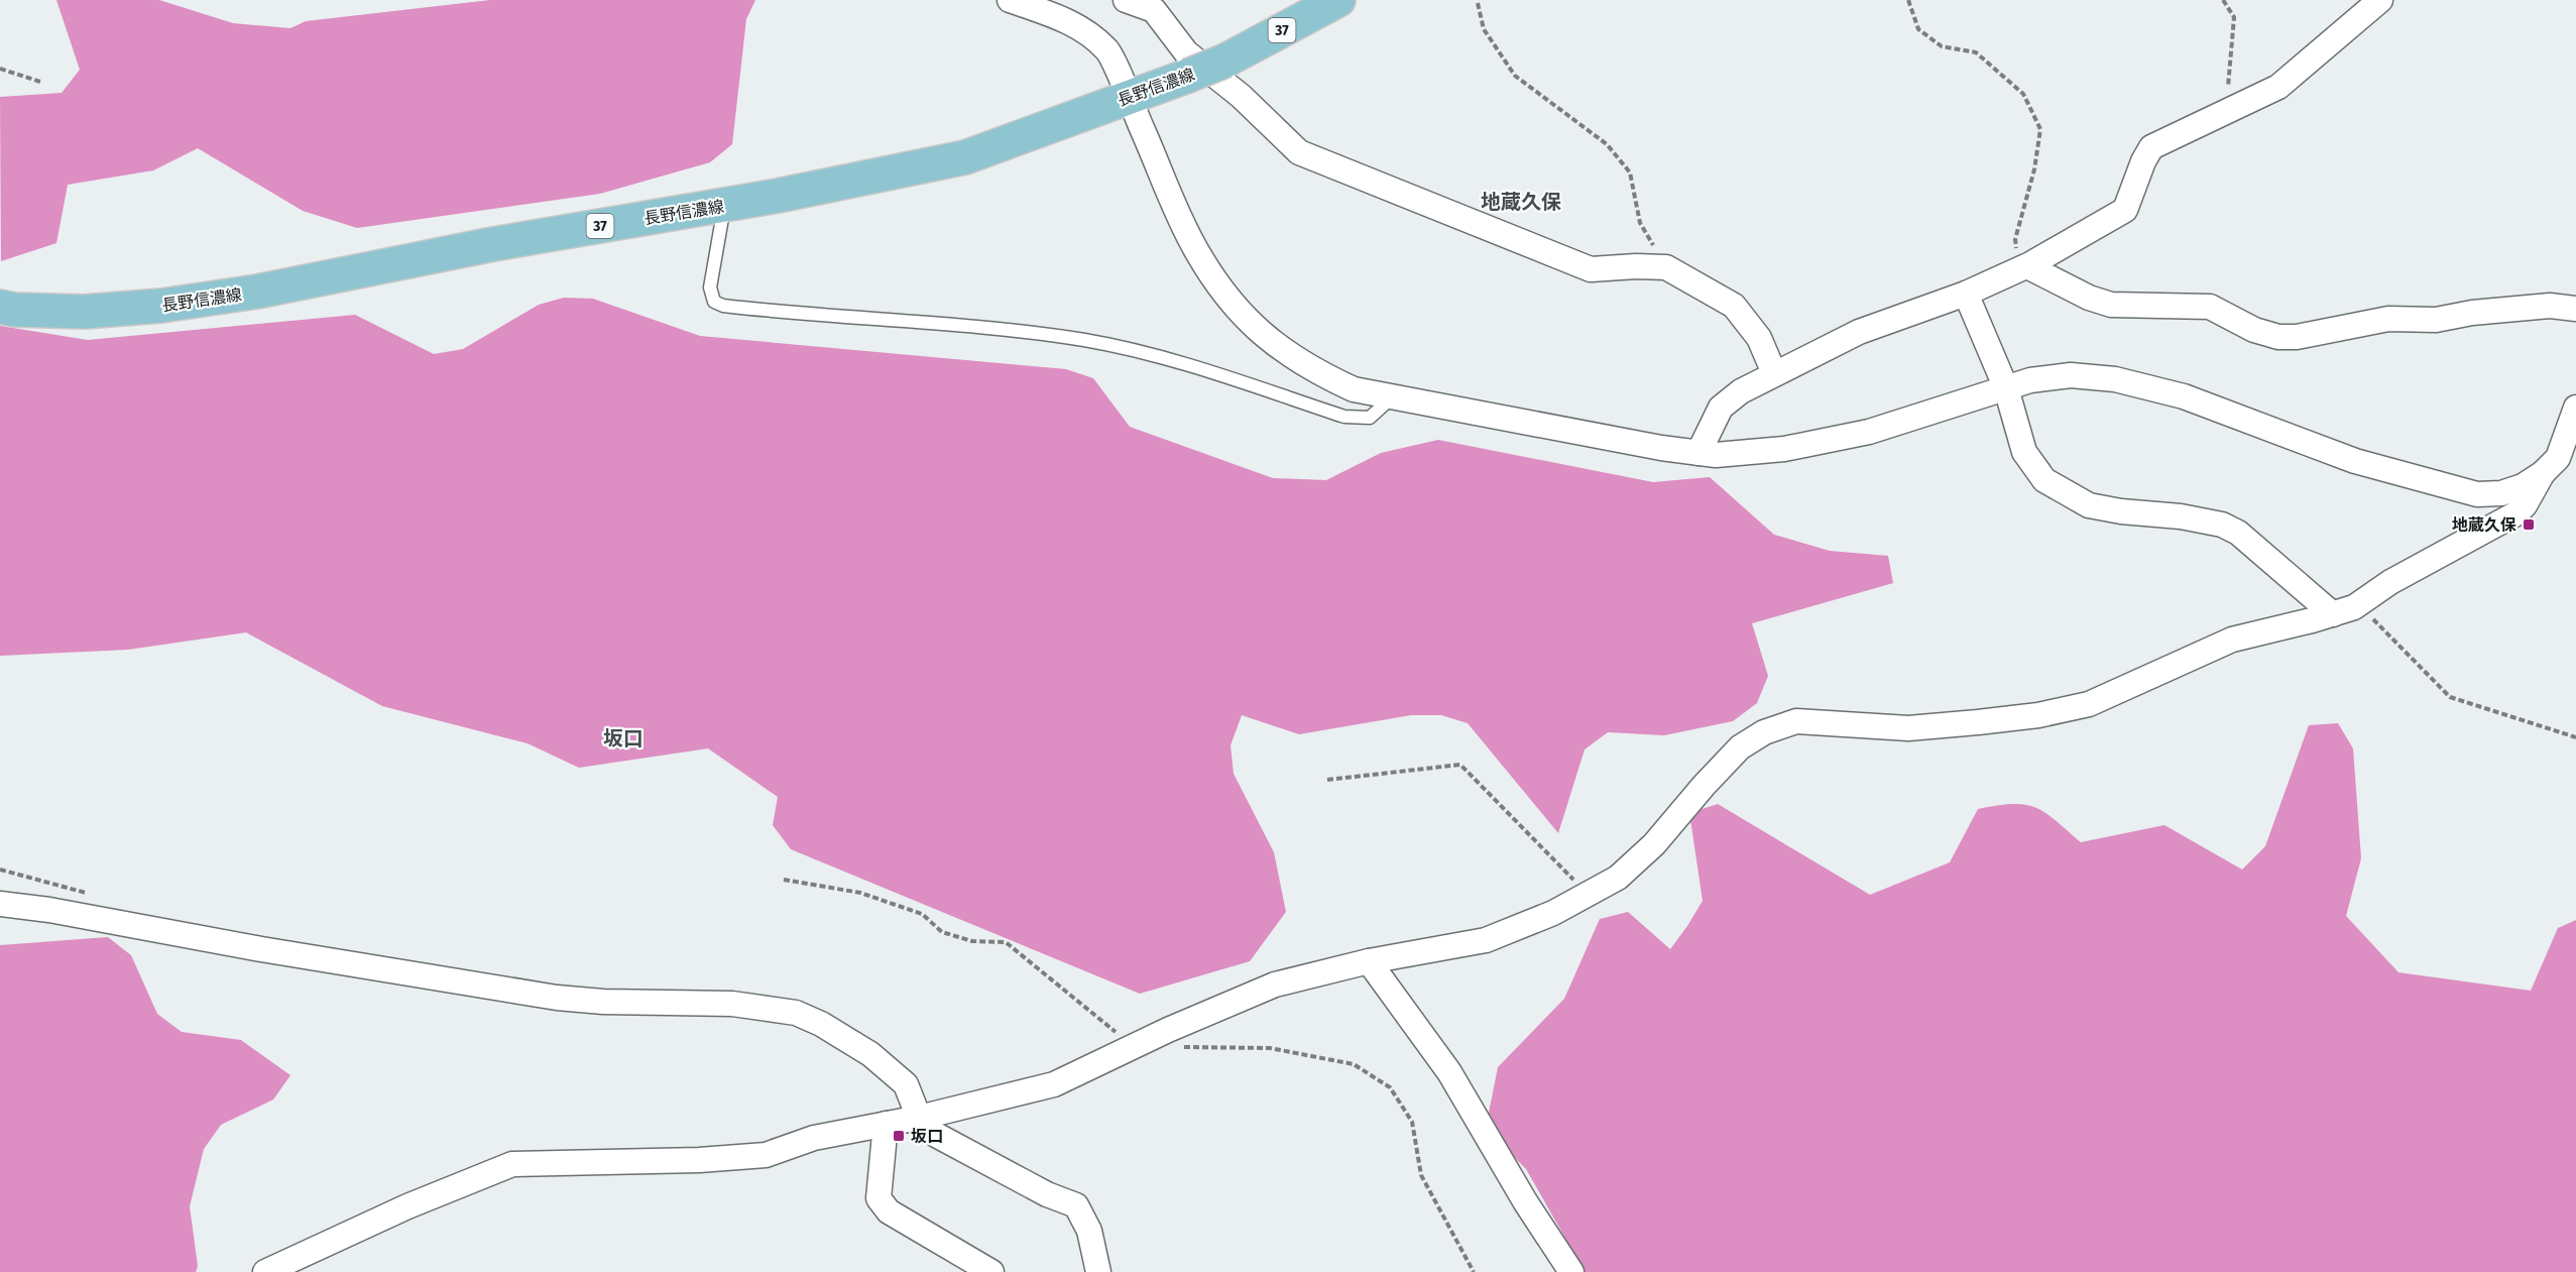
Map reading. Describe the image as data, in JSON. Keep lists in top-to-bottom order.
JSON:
{
  "streets": {
    "main road": ["37", "長野信濃線"]
  },
  "districts": ["地蔵久保", "坂口"],
  "places": {
    "transit": ["地蔵久保", "坂口"]
  }
}
